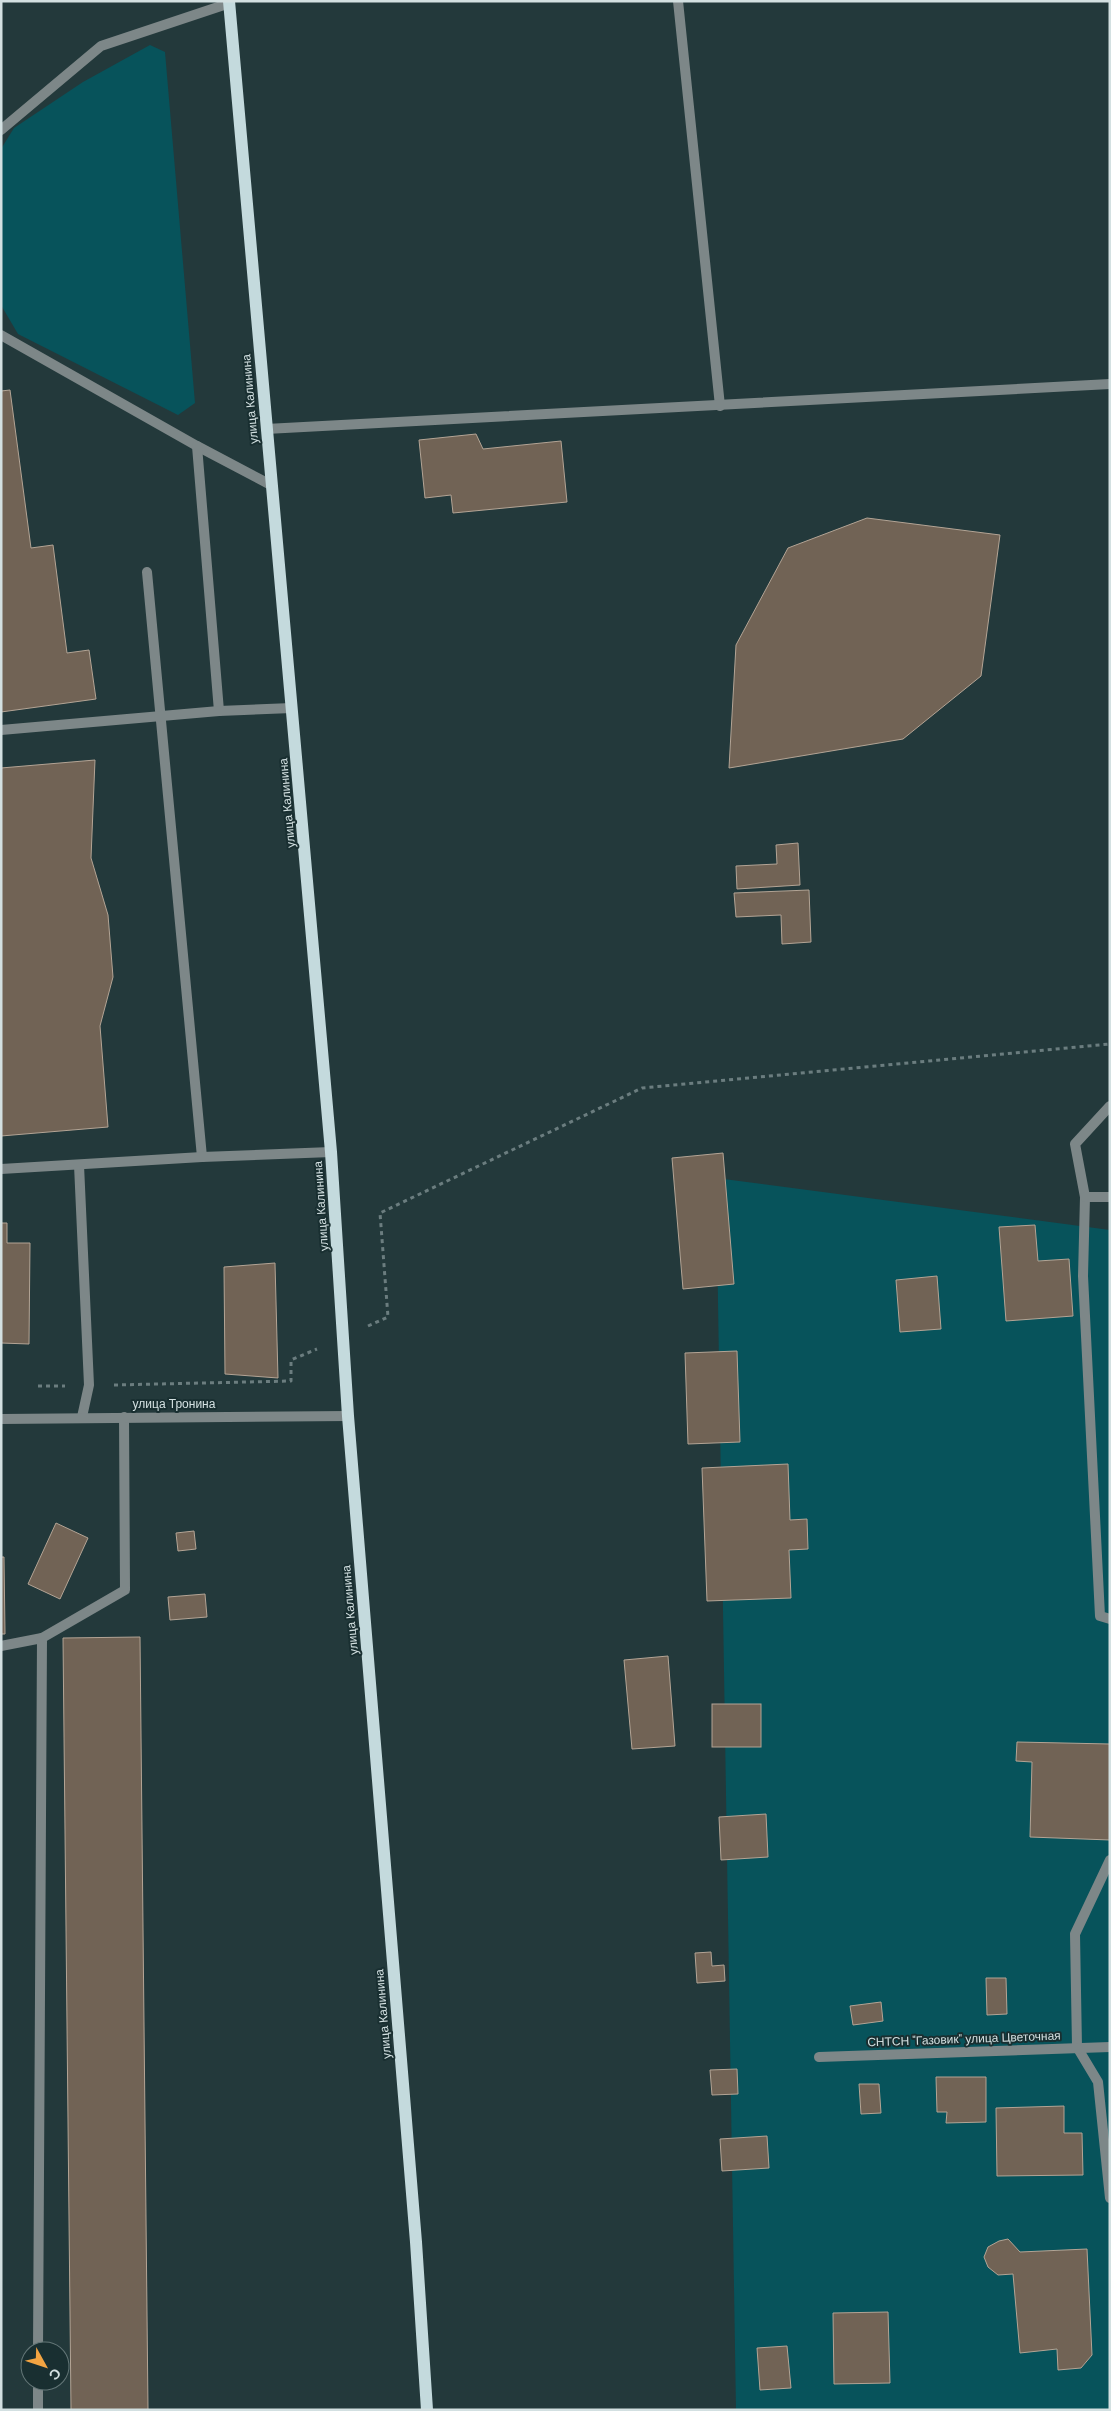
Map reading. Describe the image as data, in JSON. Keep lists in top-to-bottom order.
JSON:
{
  "streets": {
    "main road": ["улица Калинина"],
    "street": ["улица Тронина", "СНТСН \"Газовик\" улица Цветочная"]
  },
  "crossings": [
    ["улица Калинина", "улица Тронина"]
  ],
  "north": "bottom right"
}
